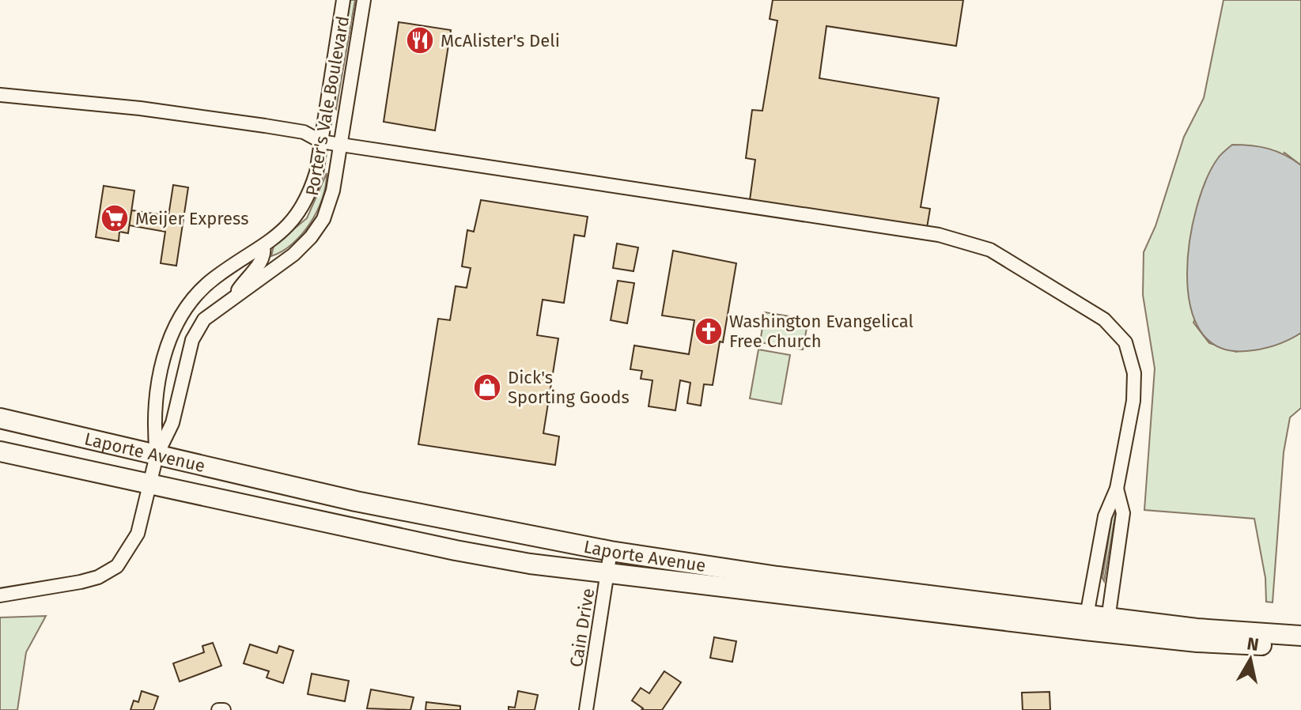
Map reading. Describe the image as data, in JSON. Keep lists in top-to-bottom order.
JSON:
{
  "streets": {
    "main road": ["Laporte Avenue"],
    "street": ["Porter's Vale Boulevard", "Cain Drive"]
  },
  "crossings": [
    ["Porter's Vale Boulevard", "Laporte Avenue"],
    ["Laporte Avenue", "Cain Drive"]
  ],
  "places": {
    "restaurant": ["McAlister's Deli"],
    "supermarket": ["Meijer Express"],
    "church": ["Washington Evangelical Free Church"],
    "shop": ["Dick's Sporting Goods"]
  },
  "north": "top"
}
